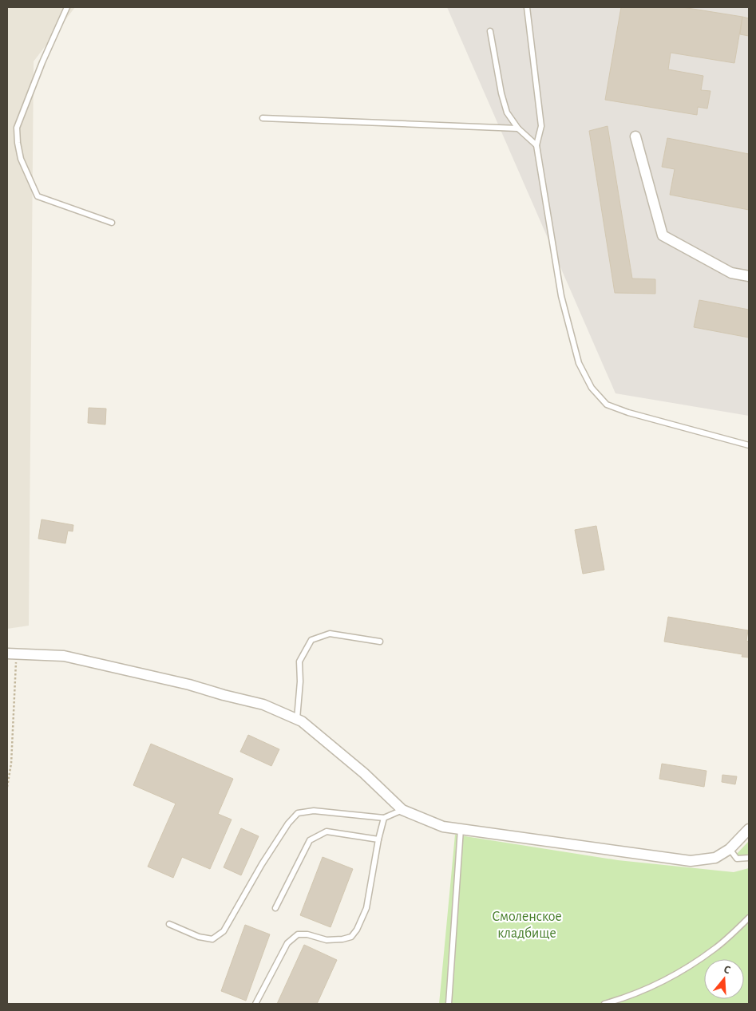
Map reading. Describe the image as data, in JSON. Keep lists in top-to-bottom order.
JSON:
{
  "parks": ["Смоленское кладбище"],
  "north": "top"
}
